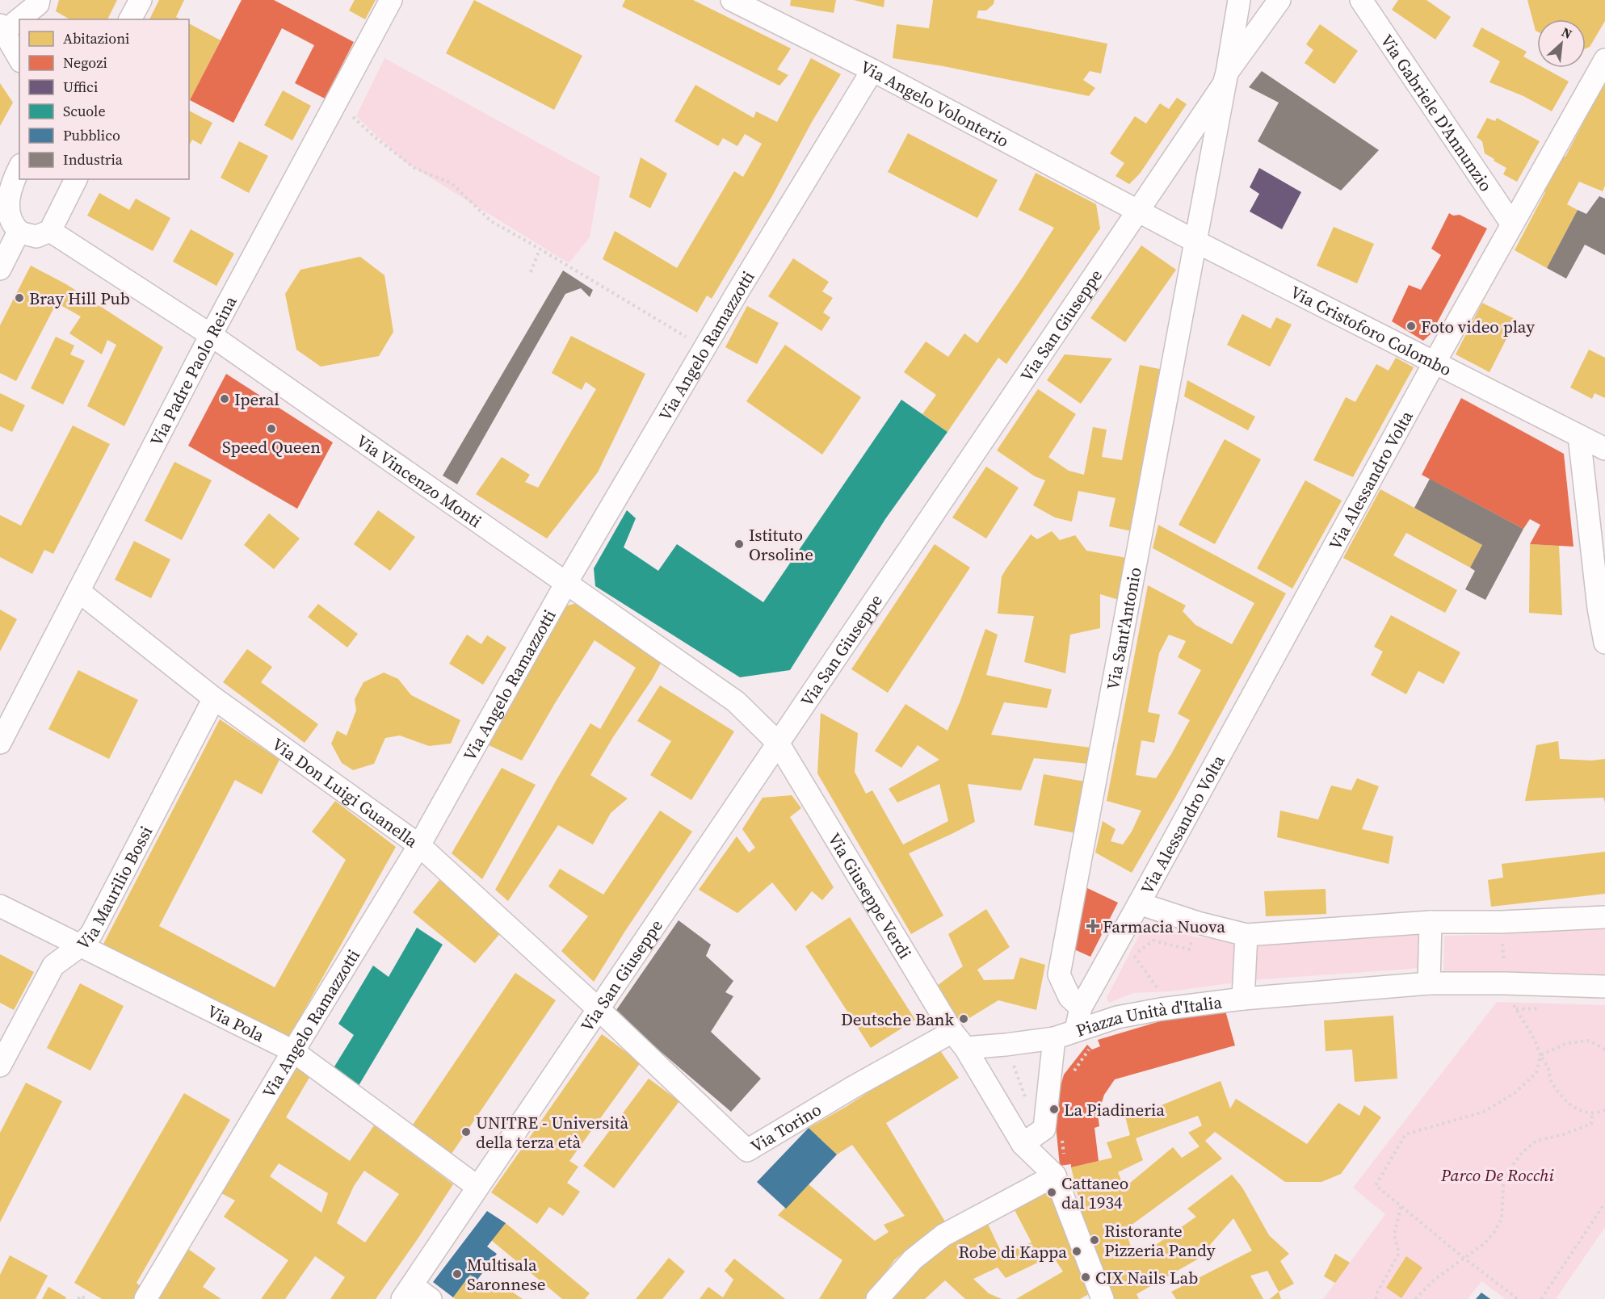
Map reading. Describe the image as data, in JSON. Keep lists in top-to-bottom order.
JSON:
{
  "streets": {
    "street": [
      "Via Angelo Volonterio",
      "Via Gabriele D'Annunzio",
      "Via San Giuseppe",
      "Via Cristoforo Colombo",
      "Via Angelo Ramazzotti",
      "Via Padre Paolo Reina",
      "Via Vincenzo Monti",
      "Via Alessandro Volta",
      "Via Sant'Antonio",
      "Via Don Luigi Guanella",
      "Via Maurilio Bossi",
      "Via Giuseppe Verdi",
      "Piazza Unità d'Italia",
      "Via Pola",
      "Via Torino"
    ]
  },
  "crossings": [
    ["Via Angelo Volonterio", "Via San Giuseppe"],
    ["Via Angelo Volonterio", "Via Cristoforo Colombo"],
    ["Via Angelo Volonterio", "Via Angelo Ramazzotti"],
    ["Via Gabriele D'Annunzio", "Via Alessandro Volta"],
    ["Via San Giuseppe", "Via Cristoforo Colombo"],
    ["Via San Giuseppe", "Via Vincenzo Monti"],
    ["Via San Giuseppe", "Via Sant'Antonio"],
    ["Via San Giuseppe", "Via Don Luigi Guanella"],
    ["Via San Giuseppe", "Via Giuseppe Verdi"],
    ["Via San Giuseppe", "Via Pola"],
    ["Via San Giuseppe", "Via Torino"],
    ["Via Cristoforo Colombo", "Via Alessandro Volta"],
    ["Via Cristoforo Colombo", "Via Sant'Antonio"],
    ["Via Angelo Ramazzotti", "Via Vincenzo Monti"],
    ["Via Angelo Ramazzotti", "Via Don Luigi Guanella"],
    ["Via Angelo Ramazzotti", "Via Pola"],
    ["Via Padre Paolo Reina", "Via Vincenzo Monti"],
    ["Via Padre Paolo Reina", "Via Don Luigi Guanella"],
    ["Via Vincenzo Monti", "Via Giuseppe Verdi"],
    ["Via Alessandro Volta", "Piazza Unità d'Italia"],
    ["Via Sant'Antonio", "Piazza Unità d'Italia"],
    ["Via Don Luigi Guanella", "Via Maurilio Bossi"],
    ["Via Don Luigi Guanella", "Via Torino"],
    ["Via Maurilio Bossi", "Via Pola"],
    ["Via Giuseppe Verdi", "Via Torino"]
  ],
  "parks": ["Parco De Rocchi"],
  "places": {
    "other": [
      "Bray Hill Pub",
      "Foto video play",
      "Iperal",
      "Speed Queen",
      "Istituto Orsoline",
      "Deutsche Bank",
      "La Piadineria",
      "UNITRE - Università della terza età",
      "Cattaneo dal 1934",
      "Ristorante Pizzeria Pandy",
      "Robe di Kappa",
      "Multisala Saronnese",
      "CIX Nails Lab"
    ],
    "health": ["Farmacia Nuova"]
  },
  "legend": [
    "Abitazioni",
    "Negozi",
    "Uffici",
    "Scuole",
    "Pubblico",
    "Industria"
  ],
  "north": "top right"
}
